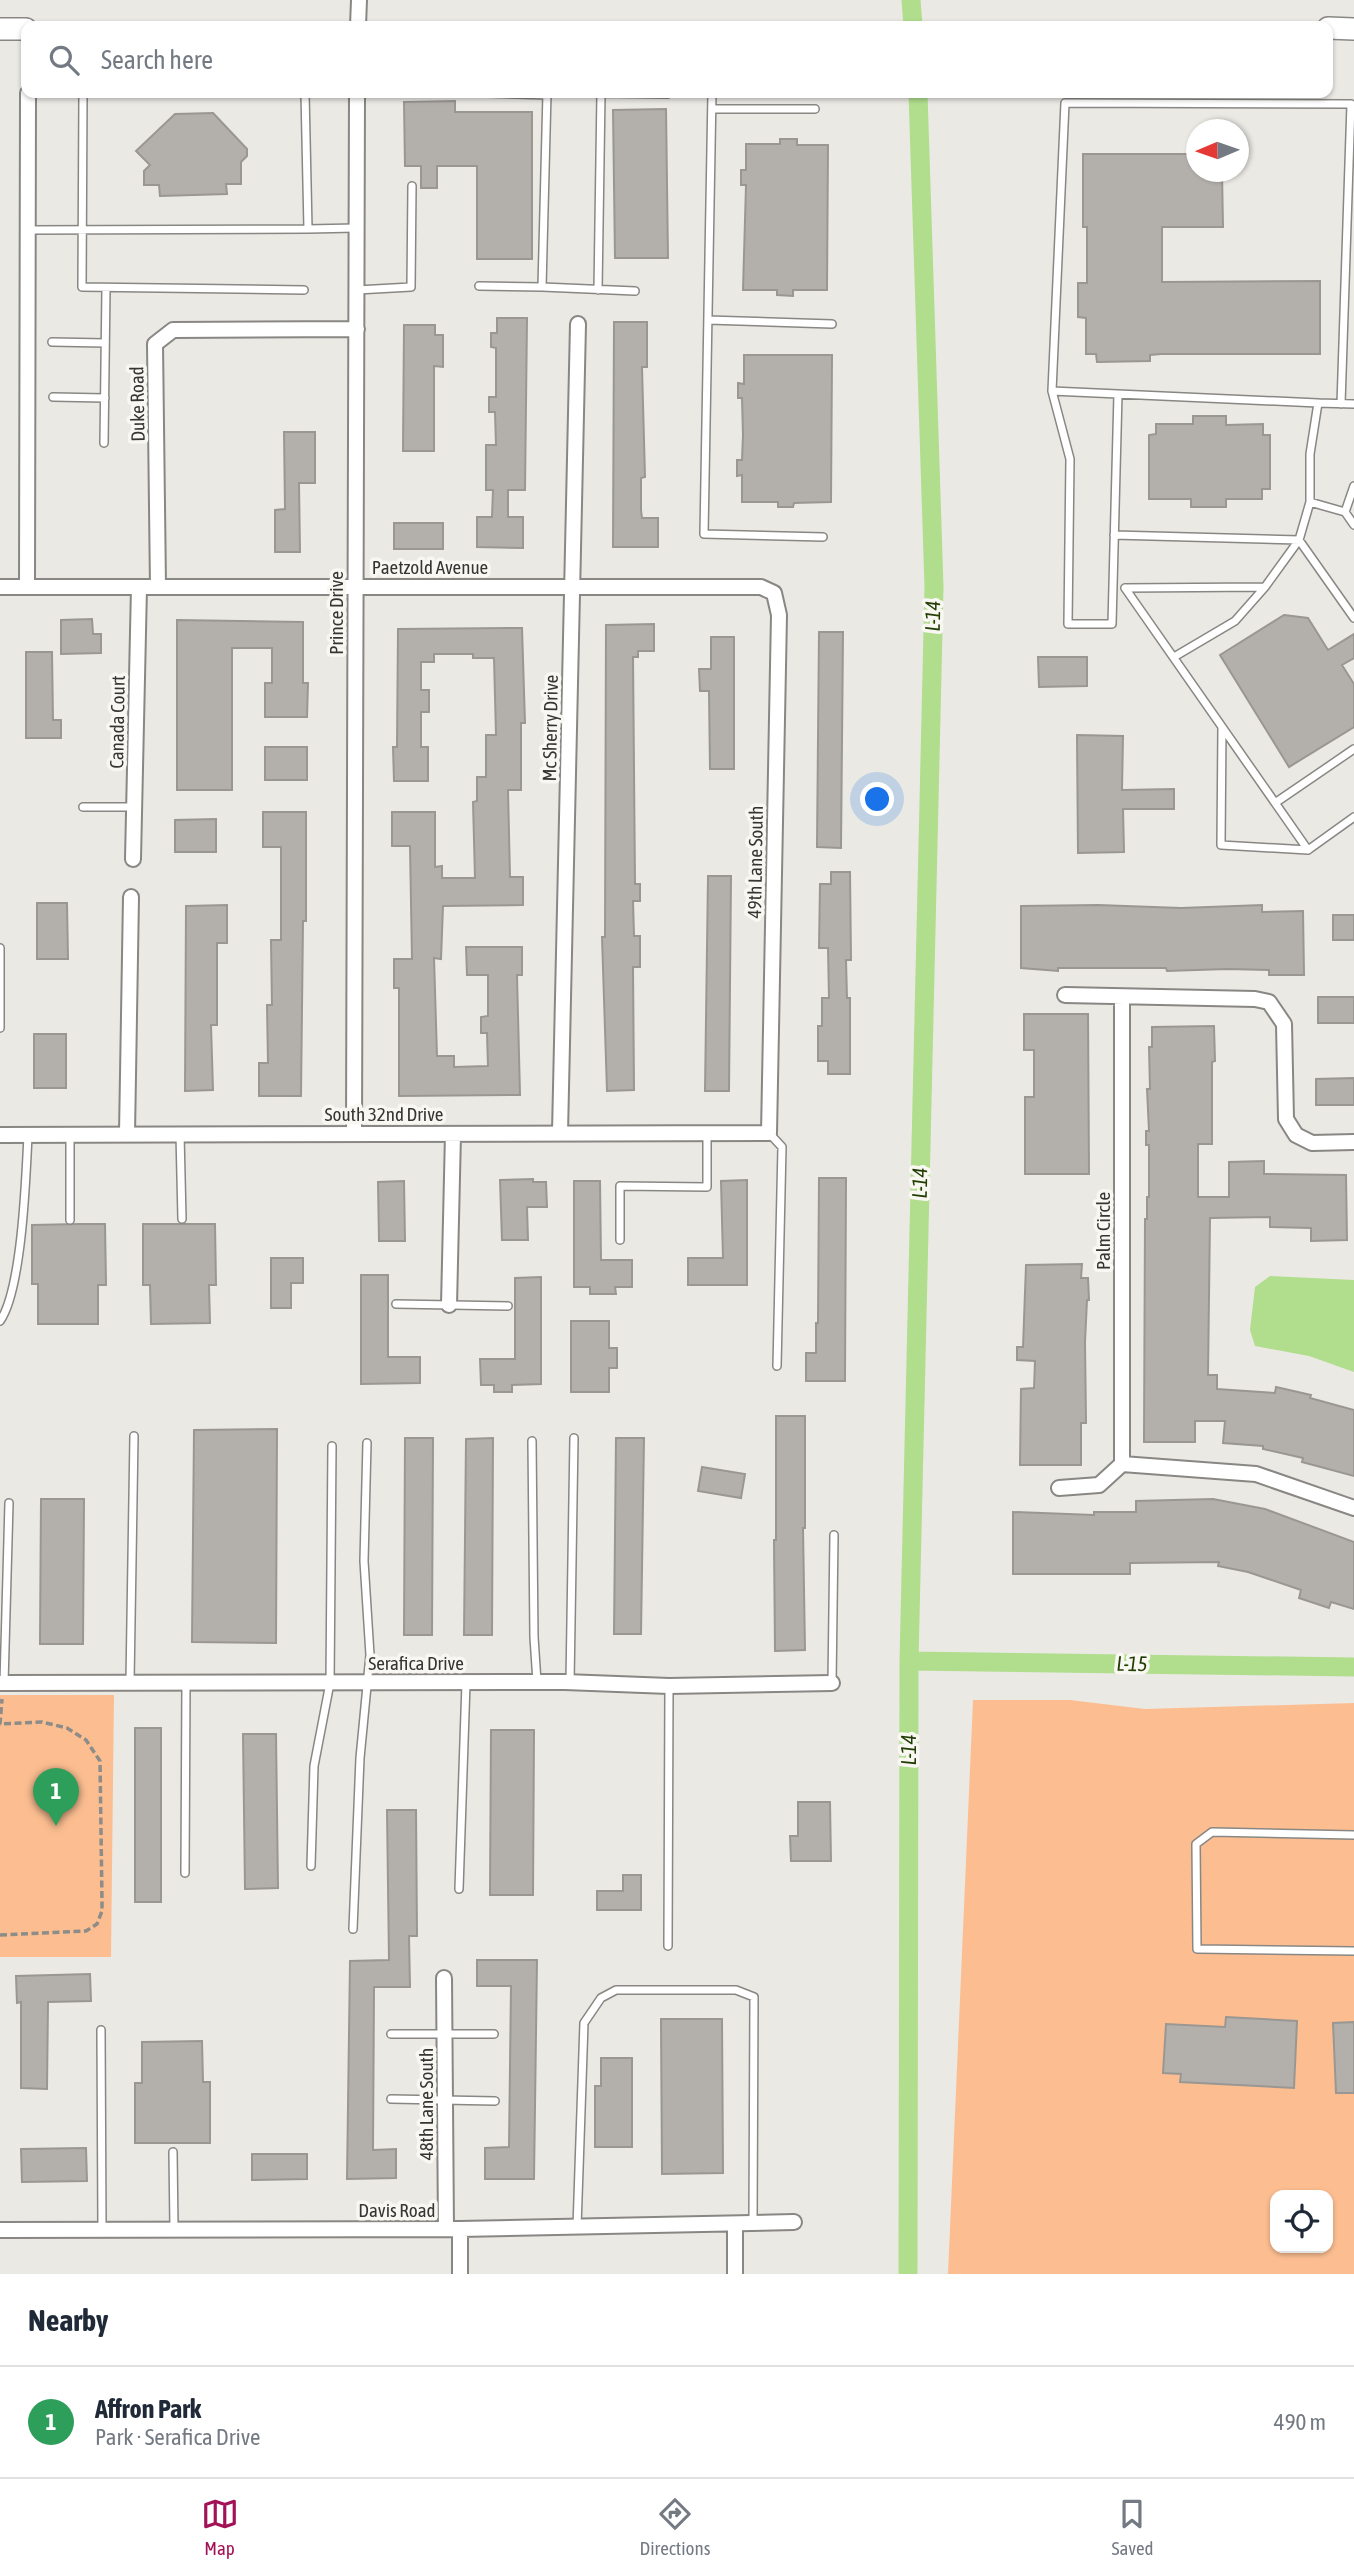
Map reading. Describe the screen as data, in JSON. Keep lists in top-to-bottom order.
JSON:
{
  "streets": {
    "street": [
      "Duke Road",
      "Paetzold Avenue",
      "Prince Drive",
      "Canada Court",
      "Mc Sherry Drive",
      "49th Lane South",
      "South 32nd Drive",
      "Palm Circle",
      "Serafica Drive",
      "48th Lane South",
      "Davis Road"
    ]
  },
  "crossings": [
    ["Duke Road", "Paetzold Avenue"],
    ["Duke Road", "Prince Drive"],
    ["Paetzold Avenue", "Prince Drive"],
    ["Paetzold Avenue", "Canada Court"],
    ["Paetzold Avenue", "Mc Sherry Drive"],
    ["Paetzold Avenue", "49th Lane South"],
    ["Prince Drive", "South 32nd Drive"],
    ["Mc Sherry Drive", "South 32nd Drive"],
    ["49th Lane South", "South 32nd Drive"],
    ["48th Lane South", "Davis Road"]
  ],
  "water": ["L-14", "L-15"],
  "north": "left",
  "page": {
    "search": "Search here",
    "pins": "1",
    "heading": "Nearby",
    "list": [
      {
        "mark": "1",
        "name": "Affron Park",
        "note": "Park · Serafica Drive",
        "value": "490 m"
      }
    ],
    "nav": ["Map", "Directions", "Saved"]
  }
}
